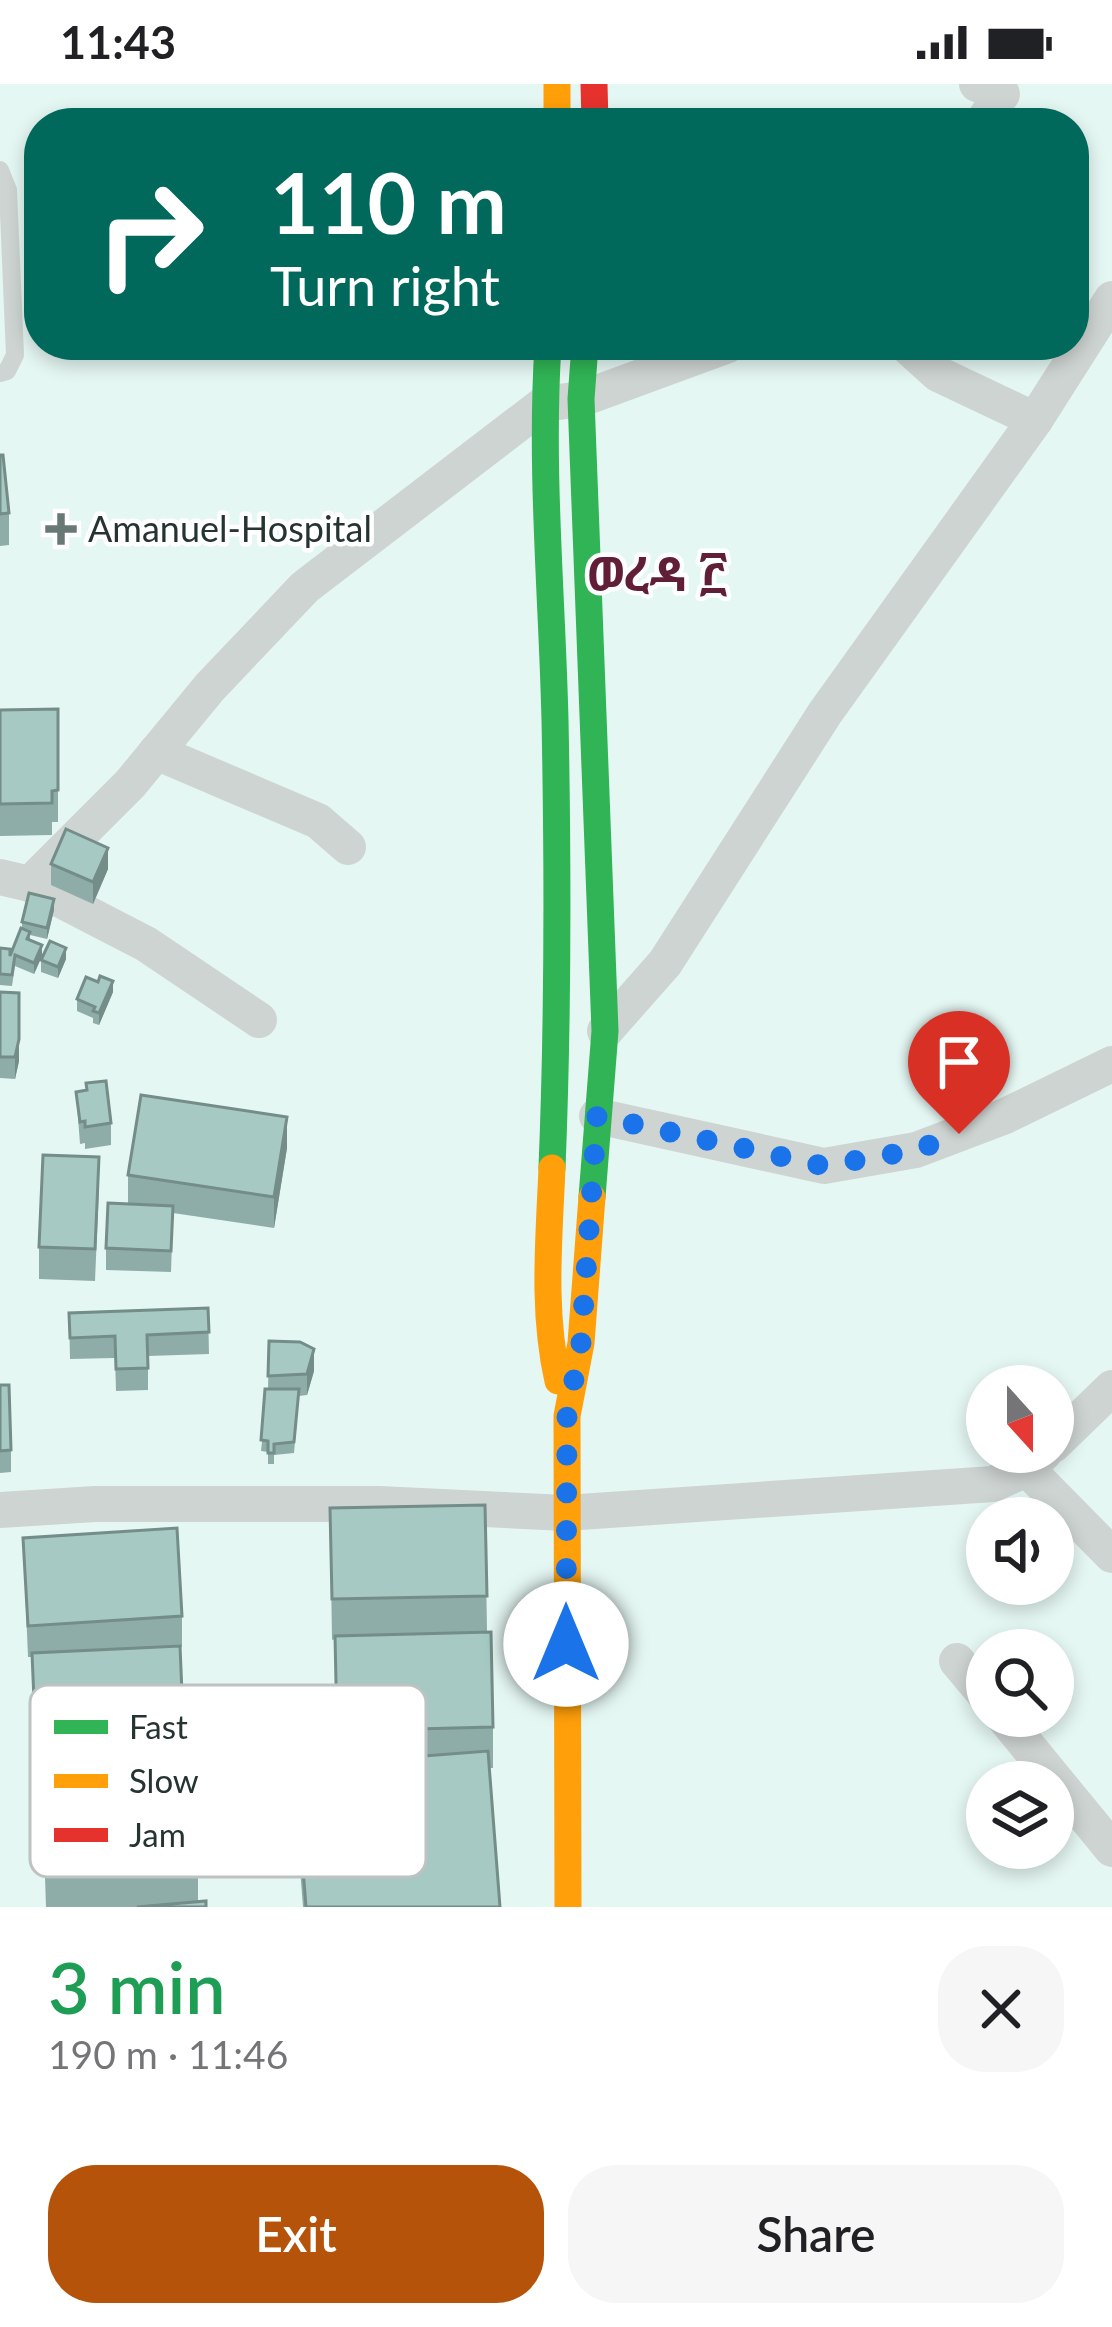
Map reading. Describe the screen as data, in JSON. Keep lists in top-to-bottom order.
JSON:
{
  "districts": ["ወረዳ ፫"],
  "places": {
    "health": ["Amanuel-Hospital"]
  },
  "legend": ["Fast", "Slow", "Jam"],
  "north": "bottom",
  "page": {
    "status": "11:43",
    "turn": ["110 m", "Turn right"],
    "heading": ["3 min", "190 m · 11:46"],
    "buttons": ["Exit", "Share"]
  }
}
